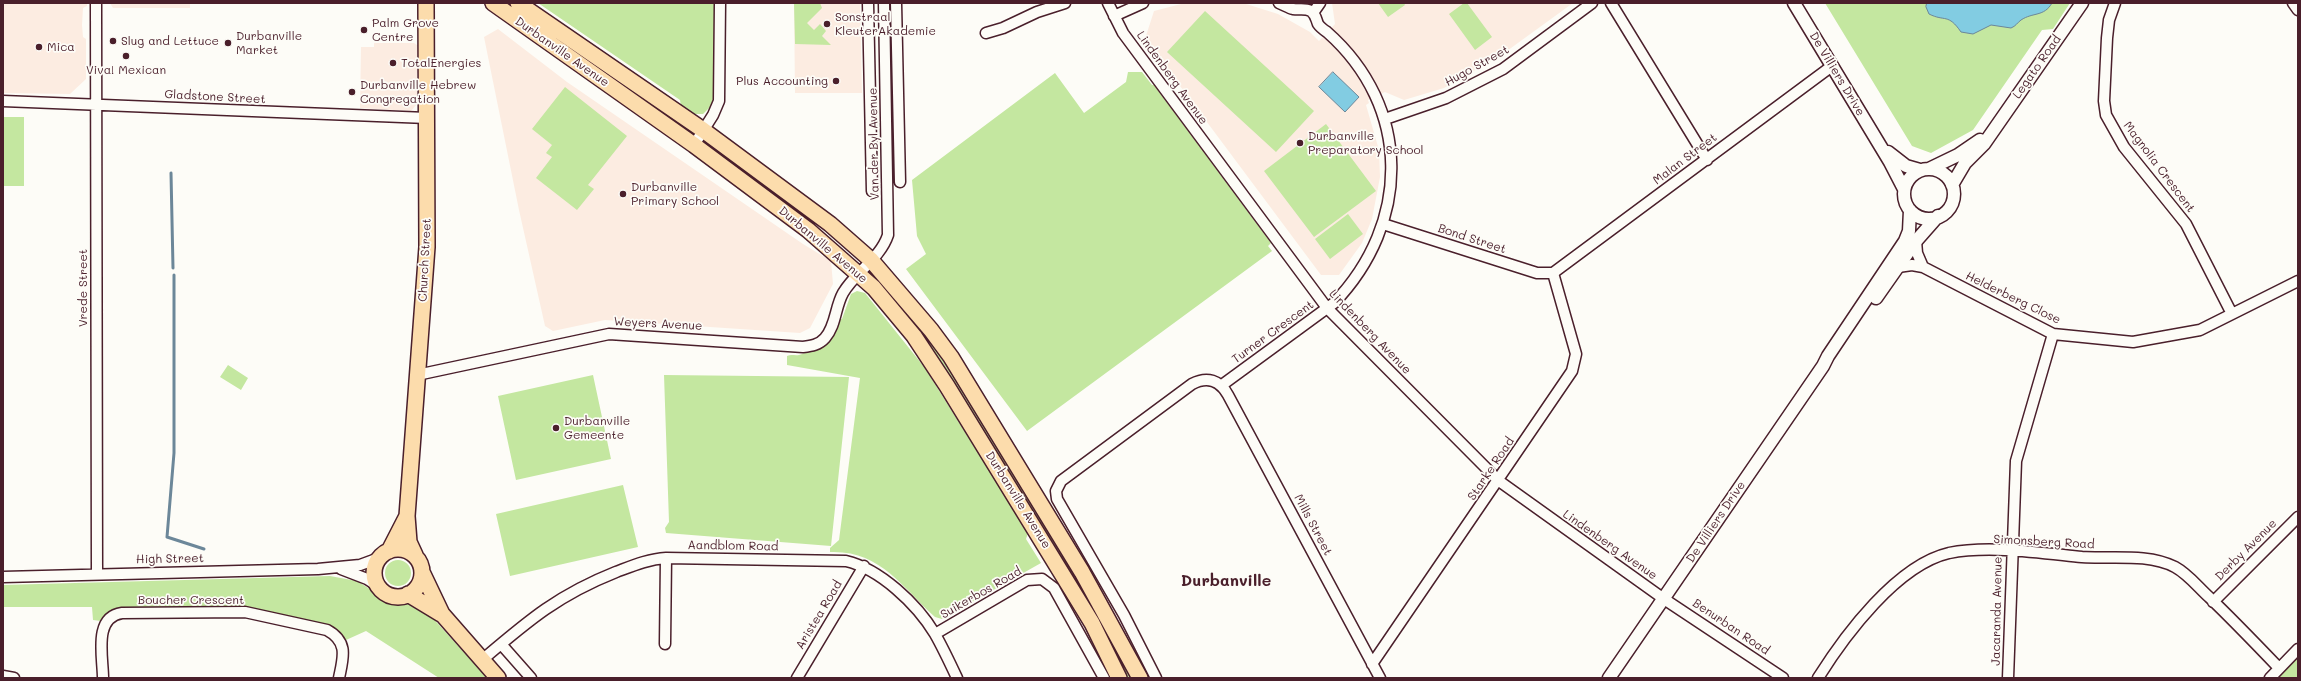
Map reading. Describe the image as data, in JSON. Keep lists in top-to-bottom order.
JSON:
{
  "streets": {
    "main road": ["Durbanville Avenue", "Church Street"],
    "street": [
      "Hugo Street",
      "Legato Road",
      "De Villiers Drive",
      "Lindenberg Avenue",
      "Gladstone Street",
      "Van der Byl Avenue",
      "Malan Street",
      "Magnolia Crescent",
      "Bond Street",
      "Vrede Street",
      "Helderberg Close",
      "Weyers Avenue",
      "Turner Crescent",
      "Starke Road",
      "Mills Street",
      "Simonsberg Road",
      "Aandblom Road",
      "Derby Avenue",
      "High Street",
      "Suikerbos Road",
      "Boucher Crescent",
      "Jacaranda Avenue",
      "Aristea Road",
      "Benurban Road"
    ]
  },
  "crossings": [
    ["Durbanville Avenue", "Van der Byl Avenue"],
    ["Durbanville Avenue", "Weyers Avenue"],
    ["Hugo Street", "Turner Crescent"],
    ["Legato Road", "De Villiers Drive"],
    ["De Villiers Drive", "Lindenberg Avenue"],
    ["De Villiers Drive", "Malan Street"],
    ["De Villiers Drive", "Helderberg Close"],
    ["De Villiers Drive", "Benurban Road"],
    ["Lindenberg Avenue", "Turner Crescent"],
    ["Lindenberg Avenue", "Starke Road"],
    ["Lindenberg Avenue", "Benurban Road"],
    ["Gladstone Street", "Church Street"],
    ["Gladstone Street", "Vrede Street"],
    ["Van der Byl Avenue", "Weyers Avenue"],
    ["Malan Street", "Bond Street"],
    ["Malan Street", "Starke Road"],
    ["Magnolia Crescent", "Helderberg Close"],
    ["Bond Street", "Turner Crescent"],
    ["Bond Street", "Starke Road"],
    ["Church Street", "Weyers Avenue"],
    ["Church Street", "High Street"],
    ["Vrede Street", "High Street"],
    ["Helderberg Close", "Jacaranda Avenue"],
    ["Turner Crescent", "Mills Street"],
    ["Starke Road", "Mills Street"],
    ["Simonsberg Road", "Derby Avenue"],
    ["Simonsberg Road", "Jacaranda Avenue"],
    ["Aandblom Road", "Suikerbos Road"],
    ["Aandblom Road", "Aristea Road"]
  ],
  "districts": ["Durbanville"],
  "places": [
    "Sonstraal KleuterAkademie",
    "Palm Grove Centre",
    "Slug and Lettuce",
    "Durbanville Market",
    "Mica",
    "Viva! Mexican",
    "TotalEnergies",
    "Plus Accounting",
    "Durbanville Hebrew Congregation",
    "Durbanville Preparatory School",
    "Durbanville Primary School",
    "Durbanville Gemeente"
  ]
}
